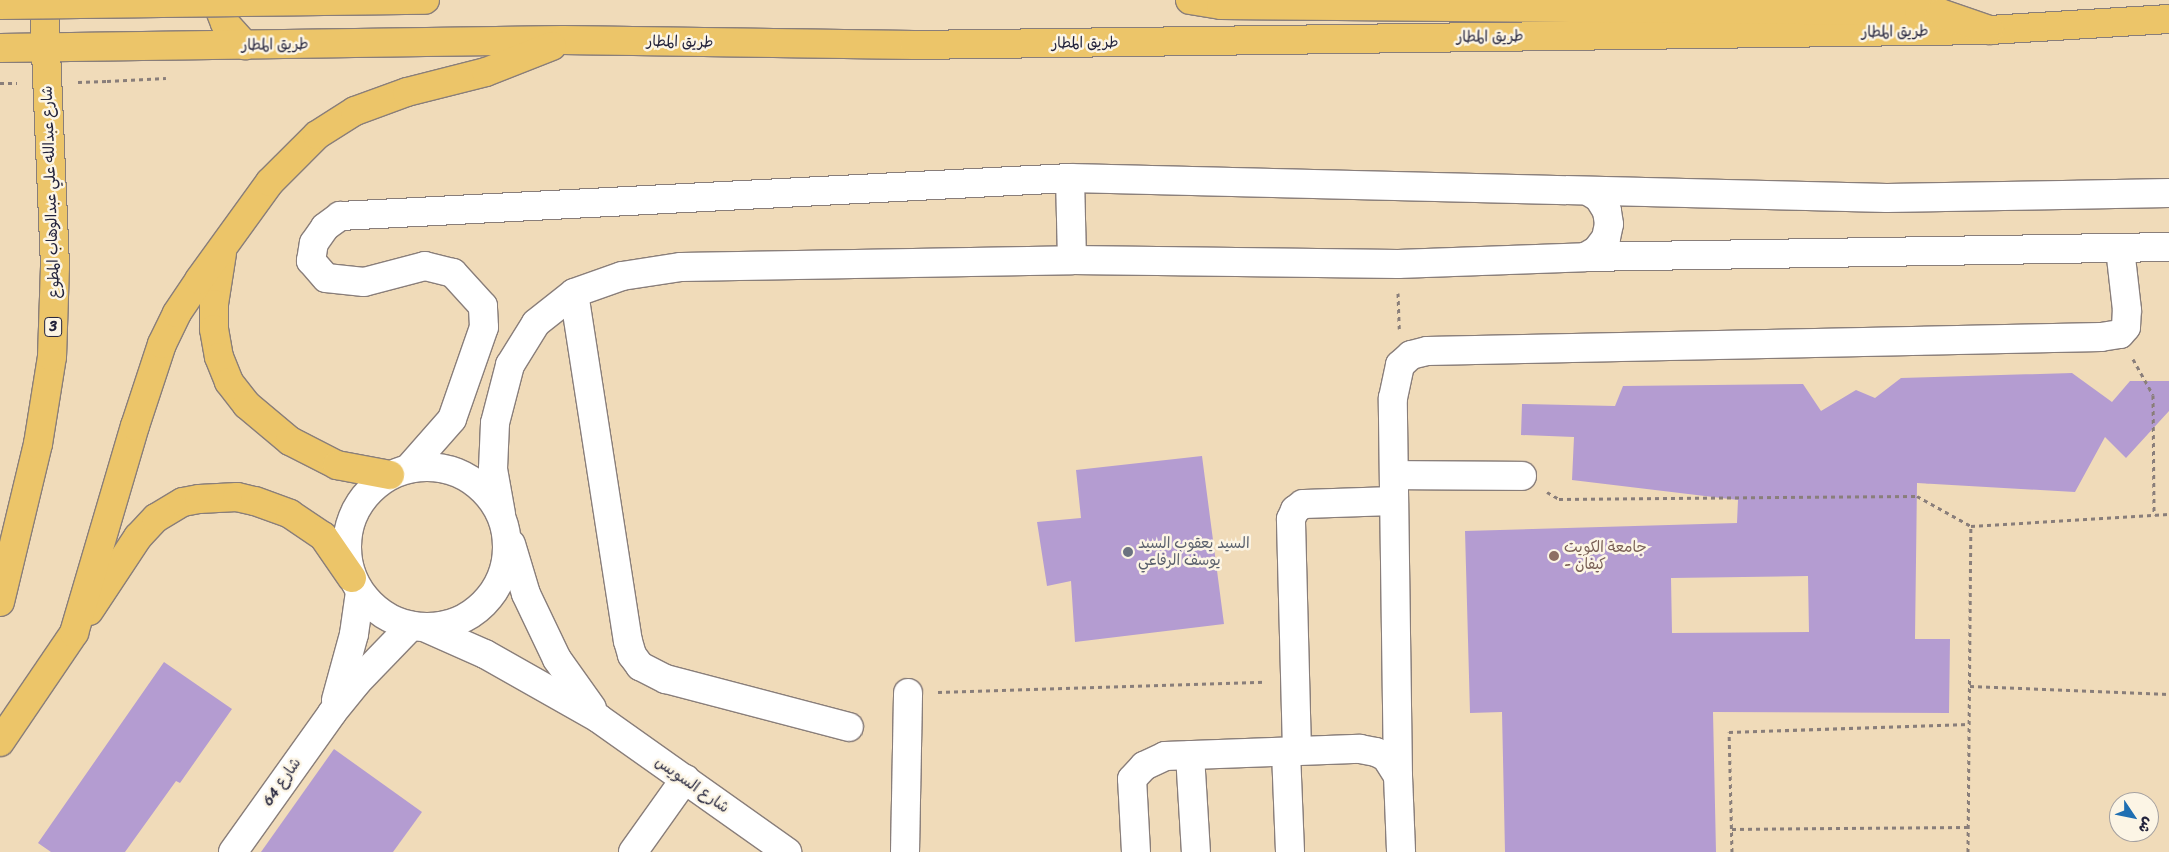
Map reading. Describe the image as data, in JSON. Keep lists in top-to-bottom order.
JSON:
{
  "streets": {
    "main road": ["طريق المطار", "شارع عبدالله علي عبدالوهاب المطوع", "3"],
    "street": ["شارع 64", "شارع السويس"]
  },
  "crossings": [
    ["طريق المطار", "شارع عبدالله علي عبدالوهاب المطوع"],
    ["طريق المطار", "3"],
    ["شارع عبدالله علي عبدالوهاب المطوع", "3"],
    ["شارع 64", "شارع السويس"]
  ],
  "places": ["السيد يعقوب السيد يوسف الرفاعي", "جامعة الكويت - كيفان"],
  "north": "bottom right"
}
